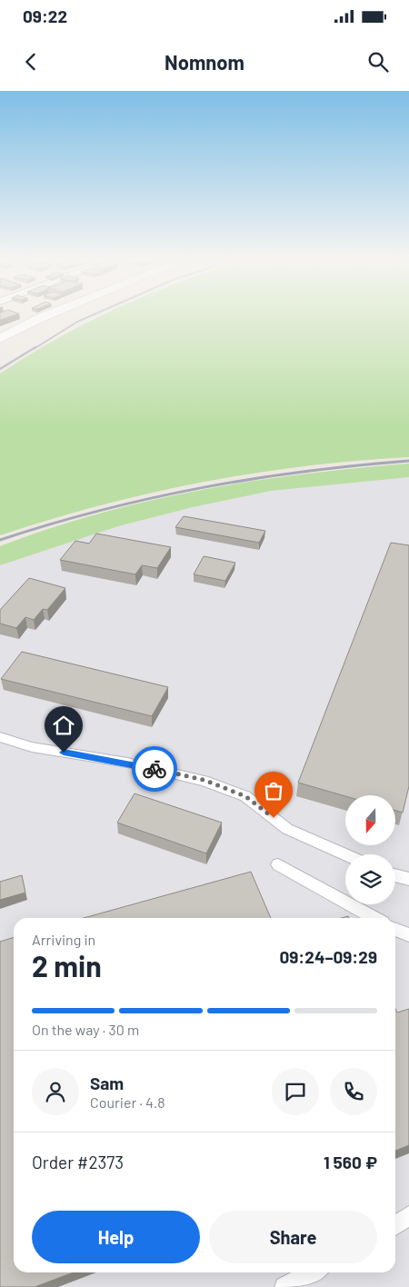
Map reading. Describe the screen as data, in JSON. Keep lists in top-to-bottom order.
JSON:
{
  "north": "bottom",
  "page": {
    "status": "09:22",
    "header": "Nomnom",
    "heading": ["2 min", "Arriving in", "09:24–09:29"],
    "panel": [
      "Sam",
      "Courier · 4.8",
      "Order #2373",
      "1 560 ₽"
    ],
    "bar": "On the way · 30 m",
    "buttons": ["Help", "Share"]
  }
}
